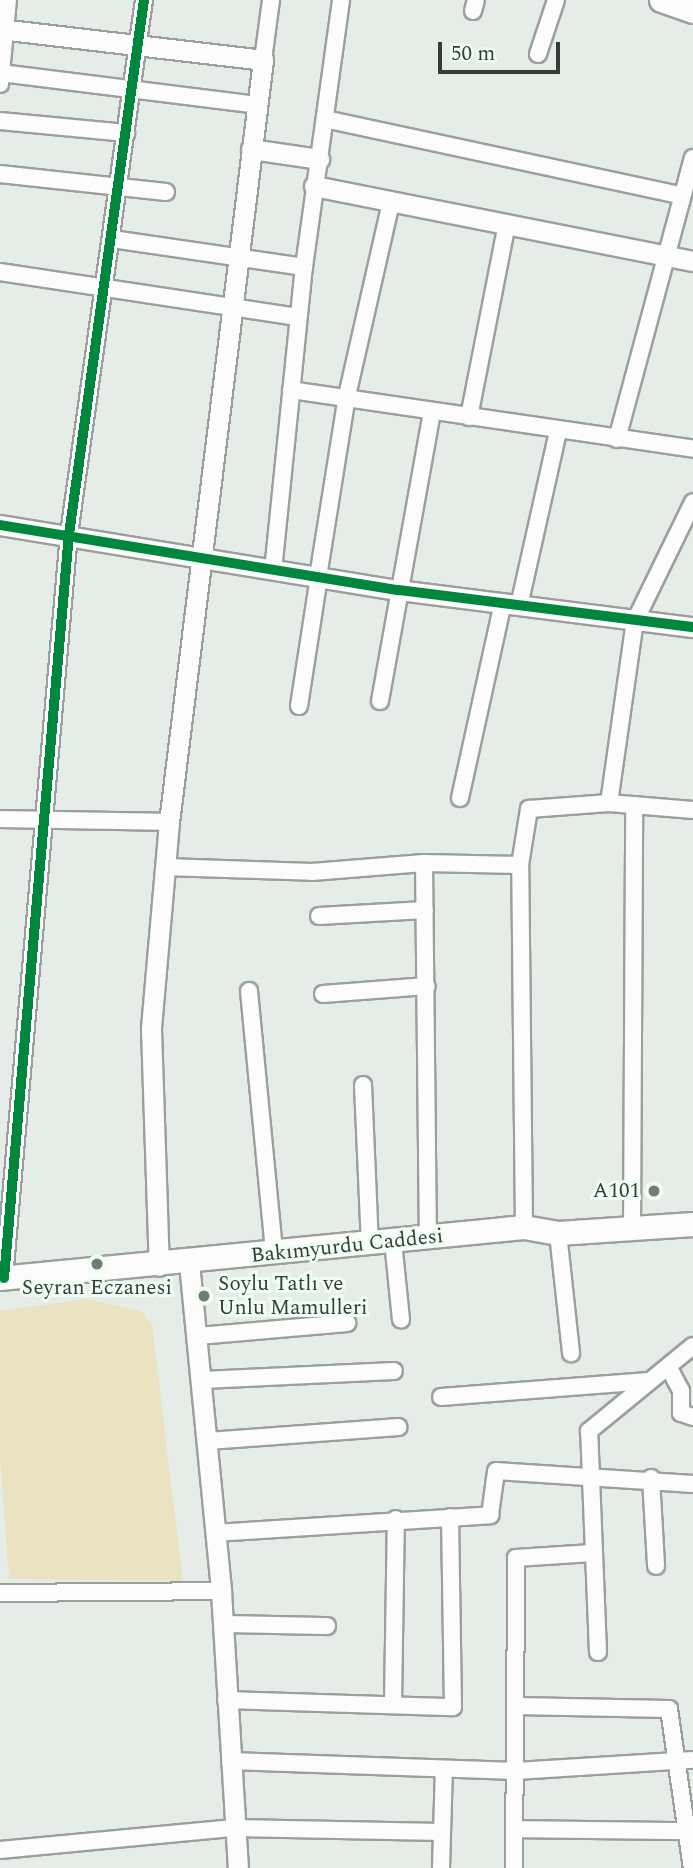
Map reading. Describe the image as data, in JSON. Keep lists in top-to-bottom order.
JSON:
{
  "streets": {
    "main road": ["Bakımyurdu Caddesi"]
  },
  "places": ["A101", "Seyran Eczanesi", "Soylu Tatlı ve Unlu Mamulleri"],
  "scale_bar": "50 m"
}
